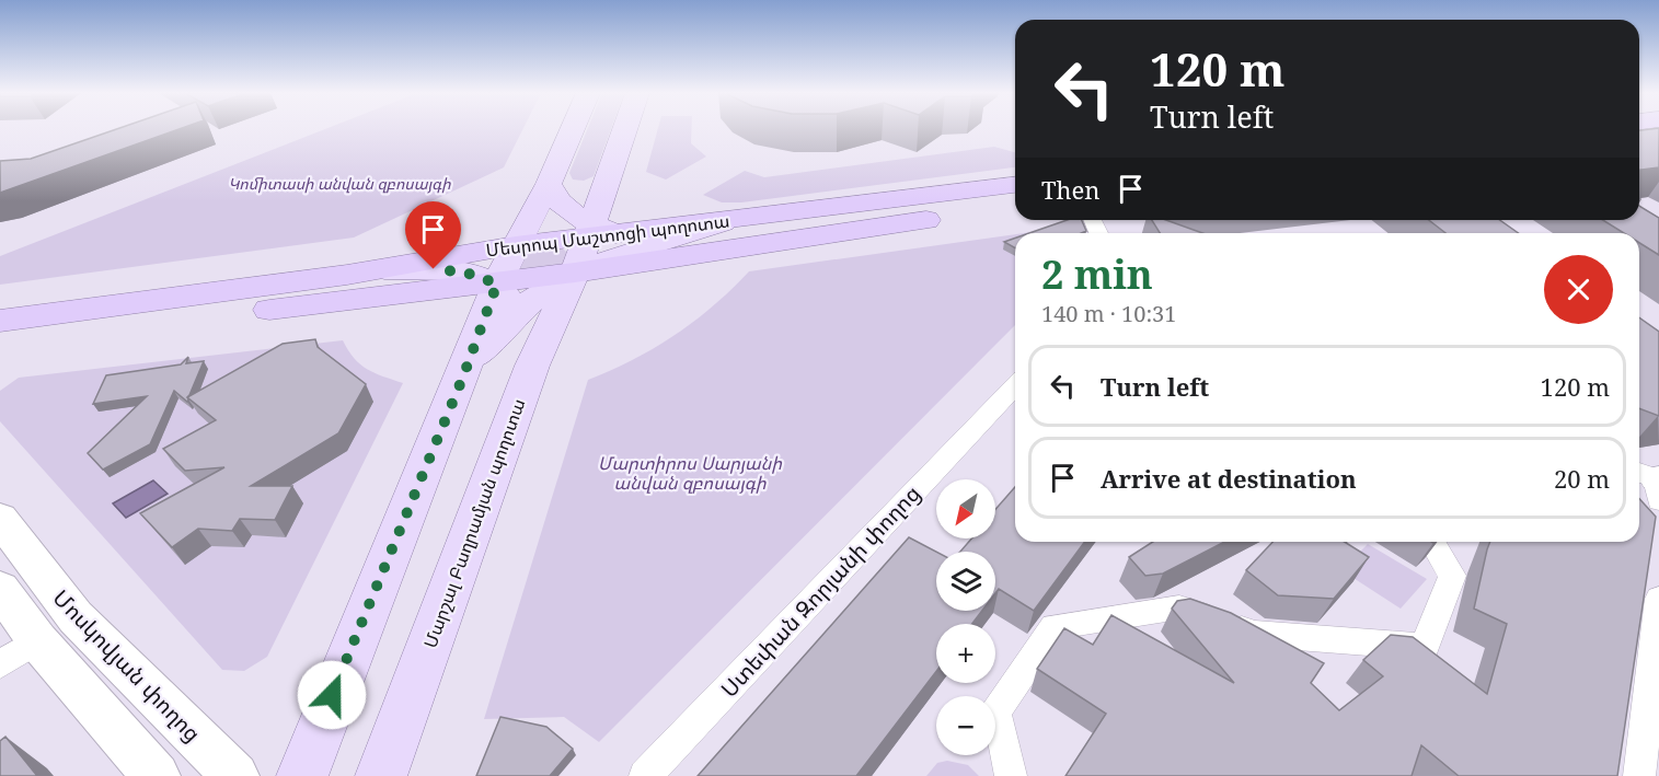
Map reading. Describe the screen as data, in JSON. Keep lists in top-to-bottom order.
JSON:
{
  "streets": {
    "highway": ["Մեսրոպ Մաշտոցի պողոտա"],
    "main road": ["Մարշալ Բաղրամյան պողոտա", "Մոսկովյան փողոց"],
    "street": ["Ստեփան Զորյանի փողոց"]
  },
  "crossings": [
    ["Մեսրոպ Մաշտոցի պողոտա", "Մարշալ Բաղրամյան պողոտա"]
  ],
  "parks": ["Կոմիտասի անվան զբոսայգի", "Մարտիրոս Սարյանի անվան զբոսայգի"],
  "north": "bottom left",
  "page": {
    "turn": ["120 m", "Turn left"],
    "then": "Then",
    "heading": ["2 min", "140 m · 10:31"],
    "list": [
      {
        "name": "Turn left",
        "value": "120 m"
      },
      {
        "name": "Arrive at destination",
        "value": "20 m"
      }
    ],
    "map_buttons": ["+", "−"]
  }
}
